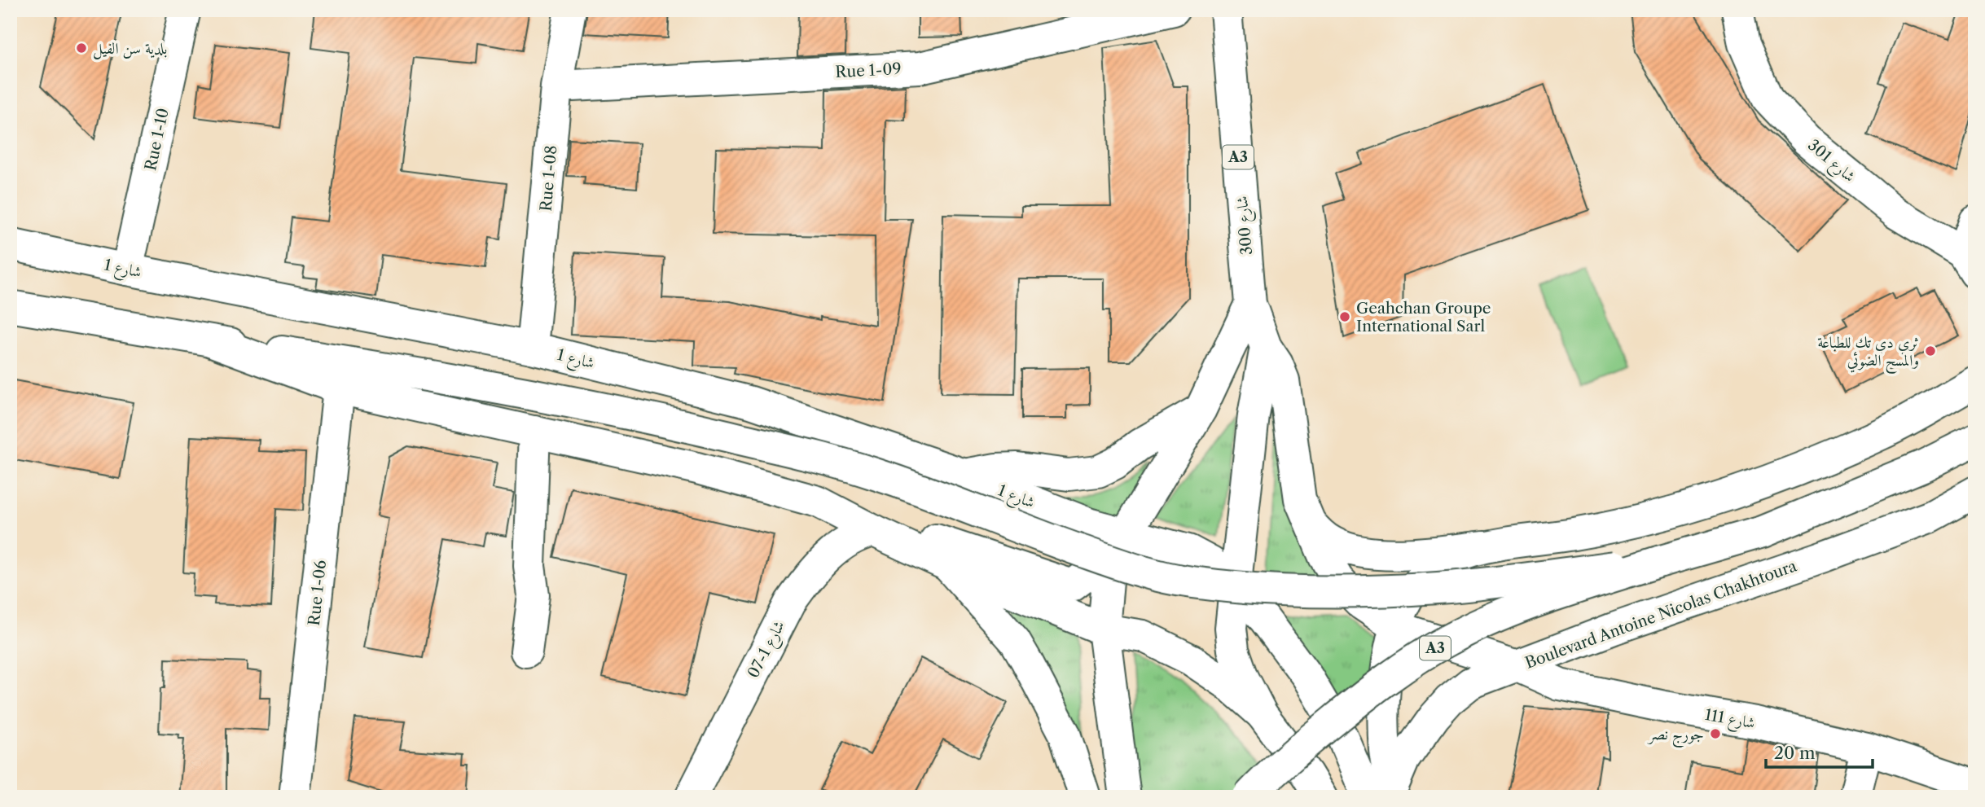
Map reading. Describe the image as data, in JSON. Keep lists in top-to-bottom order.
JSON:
{
  "streets": {
    "main road": [
      "Rue 1-09",
      "Rue 1-10",
      "A3",
      "شارع 301",
      "Rue 1-08",
      "شارع 300",
      "شارع 1",
      "Rue 1-06",
      "Boulevard Antoine Nicolas Chakhtoura",
      "شارع 1-07",
      "شارع 111"
    ]
  },
  "crossings": [
    ["Rue 1-09", "Rue 1-08"],
    ["Rue 1-10", "شارع 1"],
    ["A3", "شارع 300"],
    ["A3", "شارع 1"],
    ["A3", "شارع 111"],
    ["Rue 1-08", "شارع 1"],
    ["شارع 300", "شارع 111"],
    ["شارع 1", "Boulevard Antoine Nicolas Chakhtoura"],
    ["Boulevard Antoine Nicolas Chakhtoura", "شارع 111"]
  ],
  "places": [
    "بلدية سن الفيل",
    "Geahchan Groupe International Sarl",
    "ثري دي تك للطباعة والمسح الضوئي",
    "جورج نصر"
  ],
  "scale_bar": "20 m"
}
